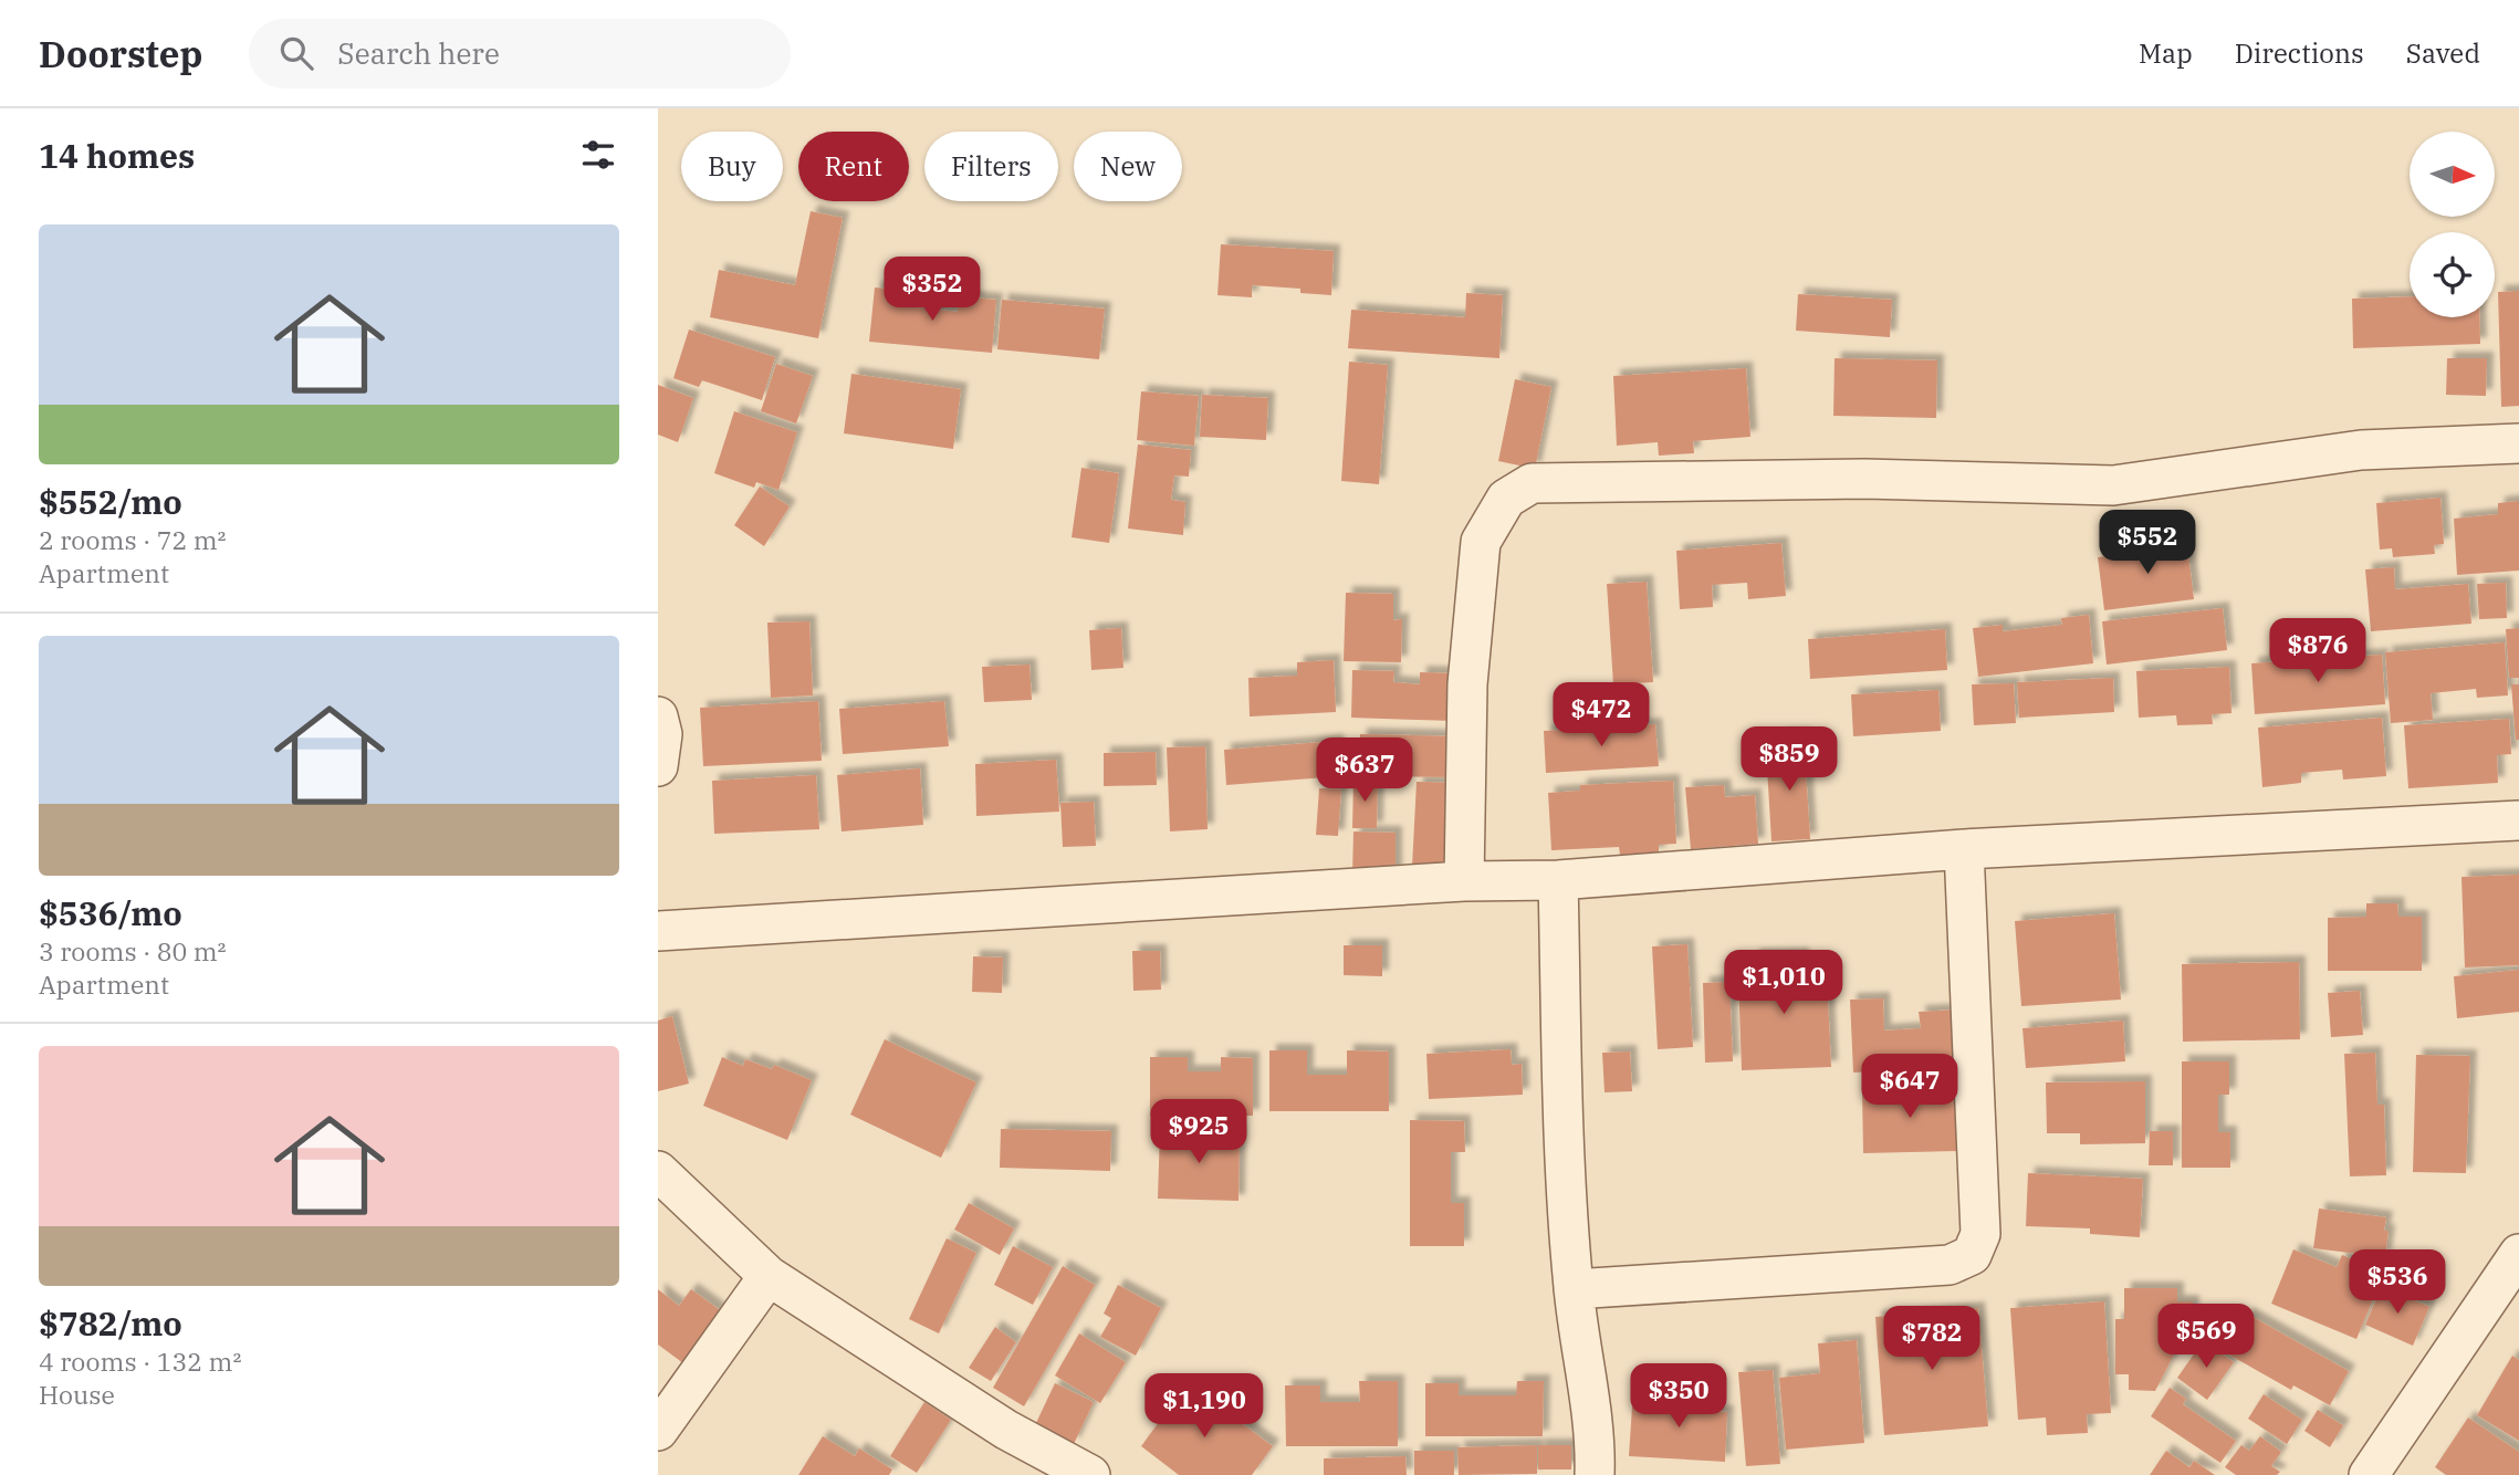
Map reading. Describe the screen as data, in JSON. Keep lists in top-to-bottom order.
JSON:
{
  "north": "right",
  "page": {
    "header": "Doorstep",
    "search": "Search here",
    "nav": ["Map", "Directions", "Saved"],
    "heading": "14 homes",
    "chip": [
      "Buy",
      "Rent",
      "Filters",
      "New"
    ],
    "list": [
      {
        "name": "$552/mo",
        "note": "2 rooms · 72 m² · Apartment"
      },
      {
        "name": "$536/mo",
        "note": "3 rooms · 80 m² · Apartment"
      },
      {
        "name": "$782/mo",
        "note": "4 rooms · 132 m² · House"
      }
    ],
    "price": [
      "$352",
      "$552",
      "$876",
      "$472",
      "$859",
      "$637",
      "$1,010",
      "$647",
      "$925",
      "$536",
      "$569",
      "$782",
      "$350",
      "$1,190"
    ]
  }
}
